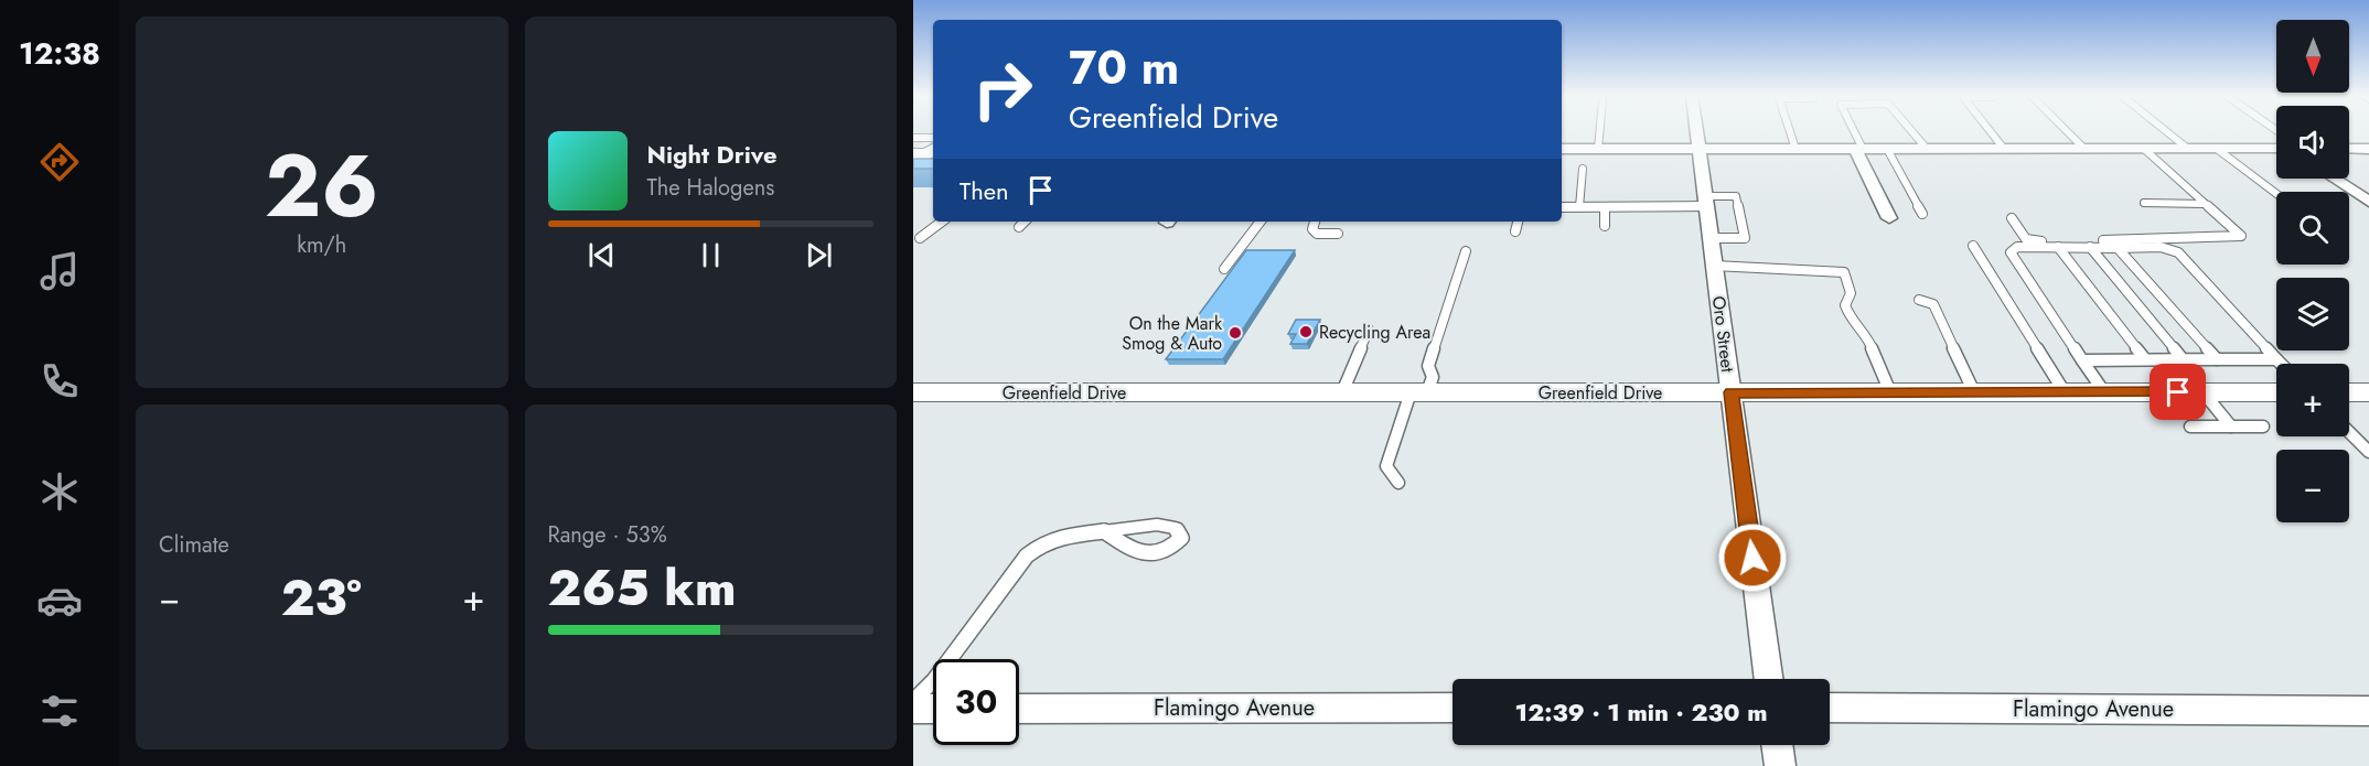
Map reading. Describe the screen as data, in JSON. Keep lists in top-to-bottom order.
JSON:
{
  "streets": {
    "main road": ["Greenfield Drive"],
    "street": ["Oro Street", "Flamingo Avenue"]
  },
  "crossings": [
    ["Oro Street", "Greenfield Drive"]
  ],
  "places": ["Recycling Area", "On the Mark Smog & Auto"],
  "north": "bottom",
  "page": {
    "tabs": "12:38",
    "tile": [
      ["26", "km/h"],
      "Climate",
      ["Range · 53%", "265 km"]
    ],
    "map_buttons": ["+", "−"],
    "turn": ["70 m", "Greenfield Drive"],
    "song": ["Night Drive", "The Halogens"],
    "then": "Then",
    "heat": ["−", "23°", "+"],
    "limit": "30",
    "trip": "12:39 · 1 min · 230 m"
  }
}
